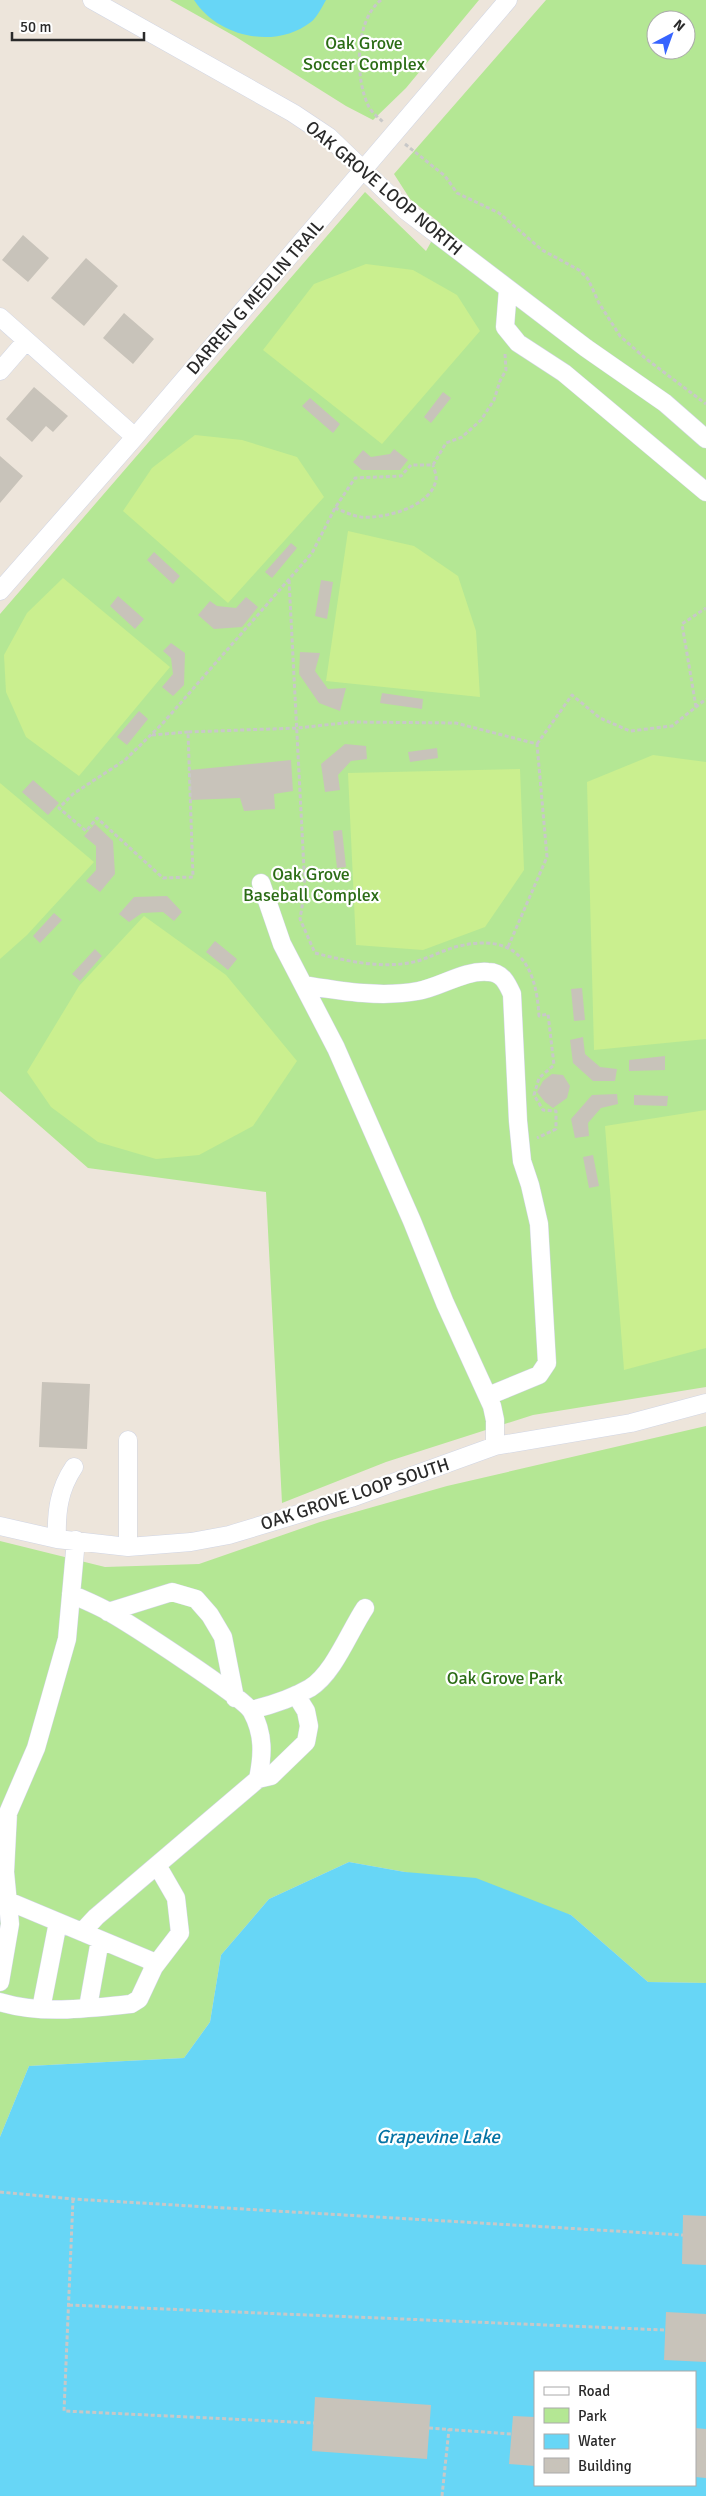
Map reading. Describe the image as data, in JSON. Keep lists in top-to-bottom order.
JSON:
{
  "streets": {
    "street": ["OAK GROVE LOOP NORTH", "DARREN G MEDLIN TRAIL", "OAK GROVE LOOP SOUTH"]
  },
  "crossings": [
    ["OAK GROVE LOOP NORTH", "DARREN G MEDLIN TRAIL"]
  ],
  "water": ["Grapevine Lake"],
  "parks": ["Oak Grove Soccer Complex", "Oak Grove Baseball Complex", "Oak Grove Park"],
  "legend": [
    "Road",
    "Park",
    "Water",
    "Building"
  ],
  "scale_bar": "50 m",
  "north": "top right"
}
